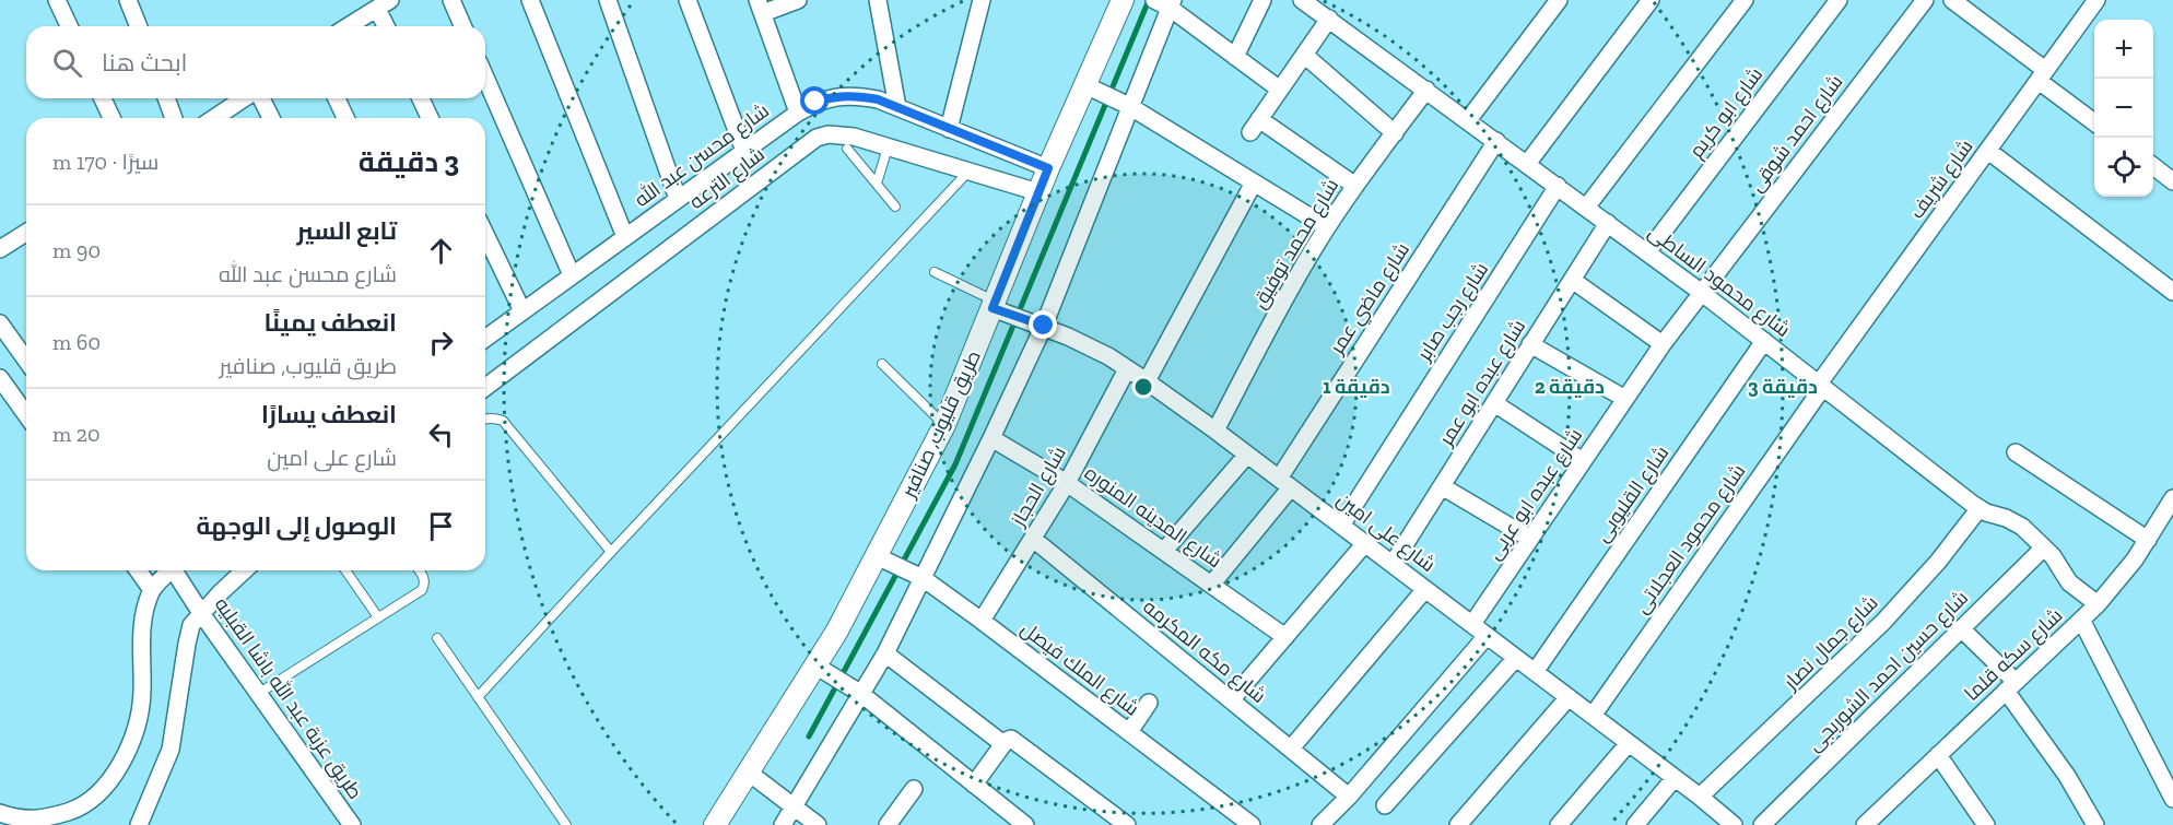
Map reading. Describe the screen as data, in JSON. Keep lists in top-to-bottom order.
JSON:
{
  "streets": {
    "street": [
      "شارع ابو كريم",
      "شارع احمد شوقى",
      "شارع محسن عبد الله",
      "شارع الترعه",
      "شارع شريف",
      "شارع محمد توفيق",
      "شارع محمود الساطى",
      "شارع ماضي عمر",
      "شارع رجب صابر",
      "شارع عبده ابو عمر",
      "طريق قليوب, صنافير",
      "شارع الحجاز",
      "شارع عبده ابو عربى",
      "شارع القليوبى",
      "شارع المدينه المنوره",
      "شارع على امين",
      "شارع محمود العجلاتى",
      "شارع جمال نصار",
      "شارع مكه المكرمه",
      "شارع سكه قلما",
      "شارع الملك فيصل",
      "شارع حسين احمد الشوربجى",
      "طريق عزبة عبد الله باشا القبليه"
    ]
  },
  "crossings": [
    ["شارع ابو كريم", "شارع محمود الساطى"],
    ["شارع احمد شوقى", "شارع محمود الساطى"],
    ["شارع احمد شوقى", "شارع عبده ابو عربى"],
    ["شارع محسن عبد الله", "طريق قليوب, صنافير"],
    ["شارع الترعه", "طريق قليوب, صنافير"],
    ["شارع شريف", "شارع محمود الساطى"],
    ["شارع شريف", "شارع محمود العجلاتى"],
    ["شارع محمد توفيق", "شارع محمود الساطى"],
    ["شارع محمد توفيق", "شارع على امين"],
    ["شارع محمود الساطى", "شارع ماضي عمر"],
    ["شارع محمود الساطى", "شارع رجب صابر"],
    ["شارع محمود الساطى", "شارع عبده ابو عمر"],
    ["شارع محمود الساطى", "شارع عبده ابو عربى"],
    ["شارع محمود الساطى", "شارع القليوبى"],
    ["شارع محمود الساطى", "شارع محمود العجلاتى"],
    ["شارع محمود الساطى", "شارع جمال نصار"],
    ["شارع محمود الساطى", "شارع سكه قلما"],
    ["شارع محمود الساطى", "شارع حسين احمد الشوربجى"],
    ["شارع ماضي عمر", "شارع المدينه المنوره"],
    ["شارع ماضي عمر", "شارع على امين"],
    ["شارع رجب صابر", "شارع على امين"],
    ["شارع عبده ابو عمر", "شارع على امين"],
    ["طريق قليوب, صنافير", "شارع على امين"],
    ["طريق قليوب, صنافير", "شارع الملك فيصل"],
    ["شارع الحجاز", "شارع المدينه المنوره"],
    ["شارع الحجاز", "شارع على امين"],
    ["شارع الحجاز", "شارع مكه المكرمه"],
    ["شارع الحجاز", "شارع الملك فيصل"],
    ["شارع عبده ابو عربى", "شارع على امين"],
    ["شارع القليوبى", "شارع على امين"],
    ["شارع على امين", "شارع محمود العجلاتى"],
    ["شارع على امين", "شارع جمال نصار"]
  ],
  "page": {
    "map_buttons": ["+", "−"],
    "search": "ابحث هنا",
    "heading": ["3 دقيقة", "سيرًا · 170 m"],
    "list": [
      ["تابع السير", "شارع محسن عبد الله", "90 m"],
      ["انعطف يمينًا", "طريق قليوب, صنافير", "60 m"],
      ["انعطف يسارًا", "شارع على امين", "20 m"],
      "الوصول إلى الوجهة"
    ]
  },
  "rings": ["1 دقيقة", "2 دقيقة", "3 دقيقة"]
}
